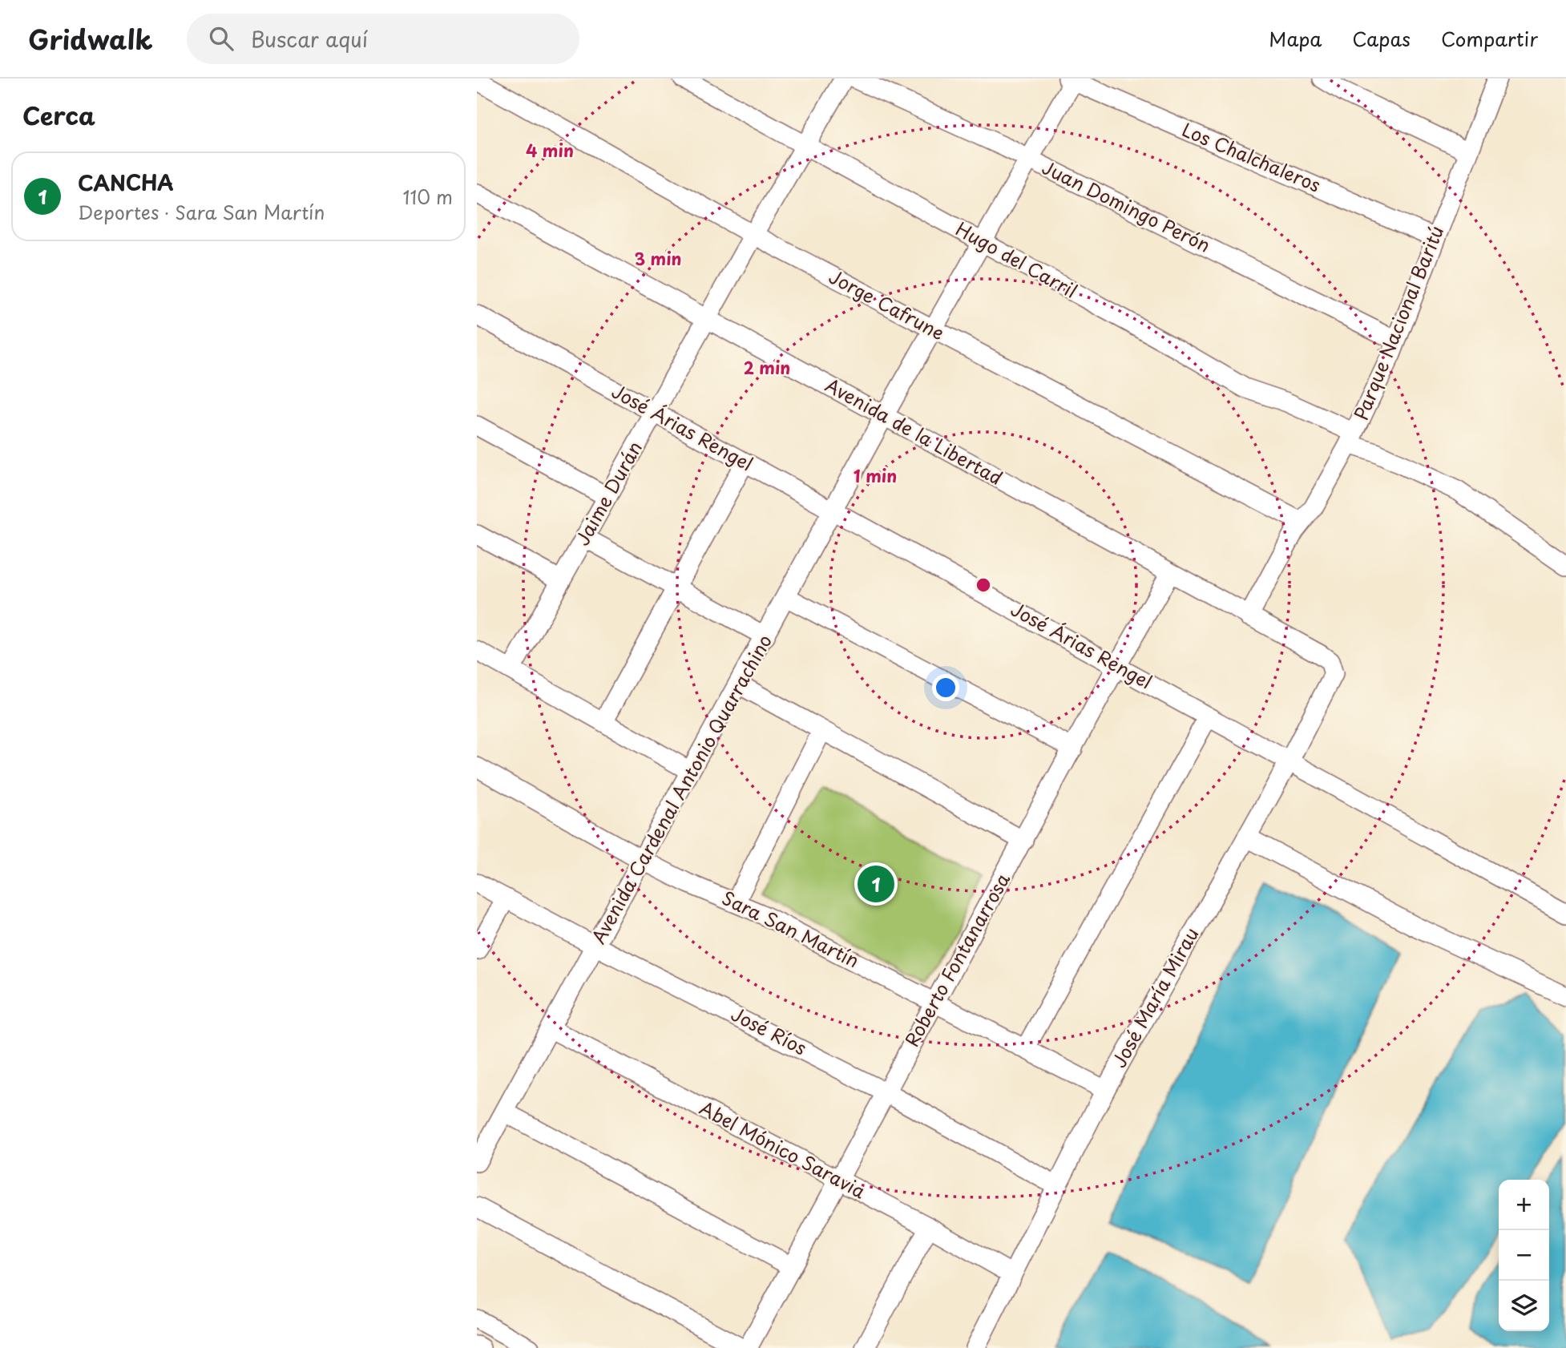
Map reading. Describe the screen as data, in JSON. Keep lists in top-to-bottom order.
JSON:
{
  "streets": {
    "street": [
      "Los Chalchaleros",
      "Juan Domingo Perón",
      "Hugo del Carril",
      "Jorge Cafrune",
      "Parque Nacional Baritú",
      "José Árias Rengel",
      "Avenida de la Libertad",
      "Jaime Durán",
      "Avenida Cardenal Antonio Quarrachino",
      "Sara San Martín",
      "Roberto Fontanarrosa",
      "José María Mirau",
      "José Ríos",
      "Abel Mónico Saravia"
    ]
  },
  "crossings": [
    ["Los Chalchaleros", "Parque Nacional Baritú"],
    ["Los Chalchaleros", "Avenida Cardenal Antonio Quarrachino"],
    ["Juan Domingo Perón", "Parque Nacional Baritú"],
    ["Juan Domingo Perón", "Avenida Cardenal Antonio Quarrachino"],
    ["Hugo del Carril", "Parque Nacional Baritú"],
    ["Hugo del Carril", "Jaime Durán"],
    ["Hugo del Carril", "Avenida Cardenal Antonio Quarrachino"],
    ["Jorge Cafrune", "Parque Nacional Baritú"],
    ["Jorge Cafrune", "Jaime Durán"],
    ["Jorge Cafrune", "Avenida Cardenal Antonio Quarrachino"],
    ["Parque Nacional Baritú", "Avenida de la Libertad"],
    ["José Árias Rengel", "Jaime Durán"],
    ["José Árias Rengel", "Avenida Cardenal Antonio Quarrachino"],
    ["José Árias Rengel", "Roberto Fontanarrosa"],
    ["José Árias Rengel", "José María Mirau"],
    ["Avenida de la Libertad", "Jaime Durán"],
    ["Avenida de la Libertad", "Avenida Cardenal Antonio Quarrachino"],
    ["Avenida de la Libertad", "Roberto Fontanarrosa"],
    ["Avenida de la Libertad", "José María Mirau"],
    ["Avenida Cardenal Antonio Quarrachino", "Sara San Martín"],
    ["Avenida Cardenal Antonio Quarrachino", "José Ríos"],
    ["Avenida Cardenal Antonio Quarrachino", "Abel Mónico Saravia"],
    ["Sara San Martín", "Roberto Fontanarrosa"],
    ["Sara San Martín", "José María Mirau"],
    ["Roberto Fontanarrosa", "José Ríos"],
    ["Roberto Fontanarrosa", "Abel Mónico Saravia"],
    ["José María Mirau", "José Ríos"],
    ["José María Mirau", "Abel Mónico Saravia"]
  ],
  "page": {
    "header": "Gridwalk",
    "search": "Buscar aquí",
    "nav": ["Mapa", "Capas", "Compartir"],
    "heading": "Cerca",
    "list": [
      {
        "mark": "1",
        "name": "CANCHA",
        "note": "Deportes · Sara San Martín",
        "value": "110 m"
      }
    ],
    "pins": "1",
    "map_buttons": ["+", "−"]
  },
  "rings": [
    "4 min",
    "3 min",
    "2 min",
    "1 min"
  ]
}
